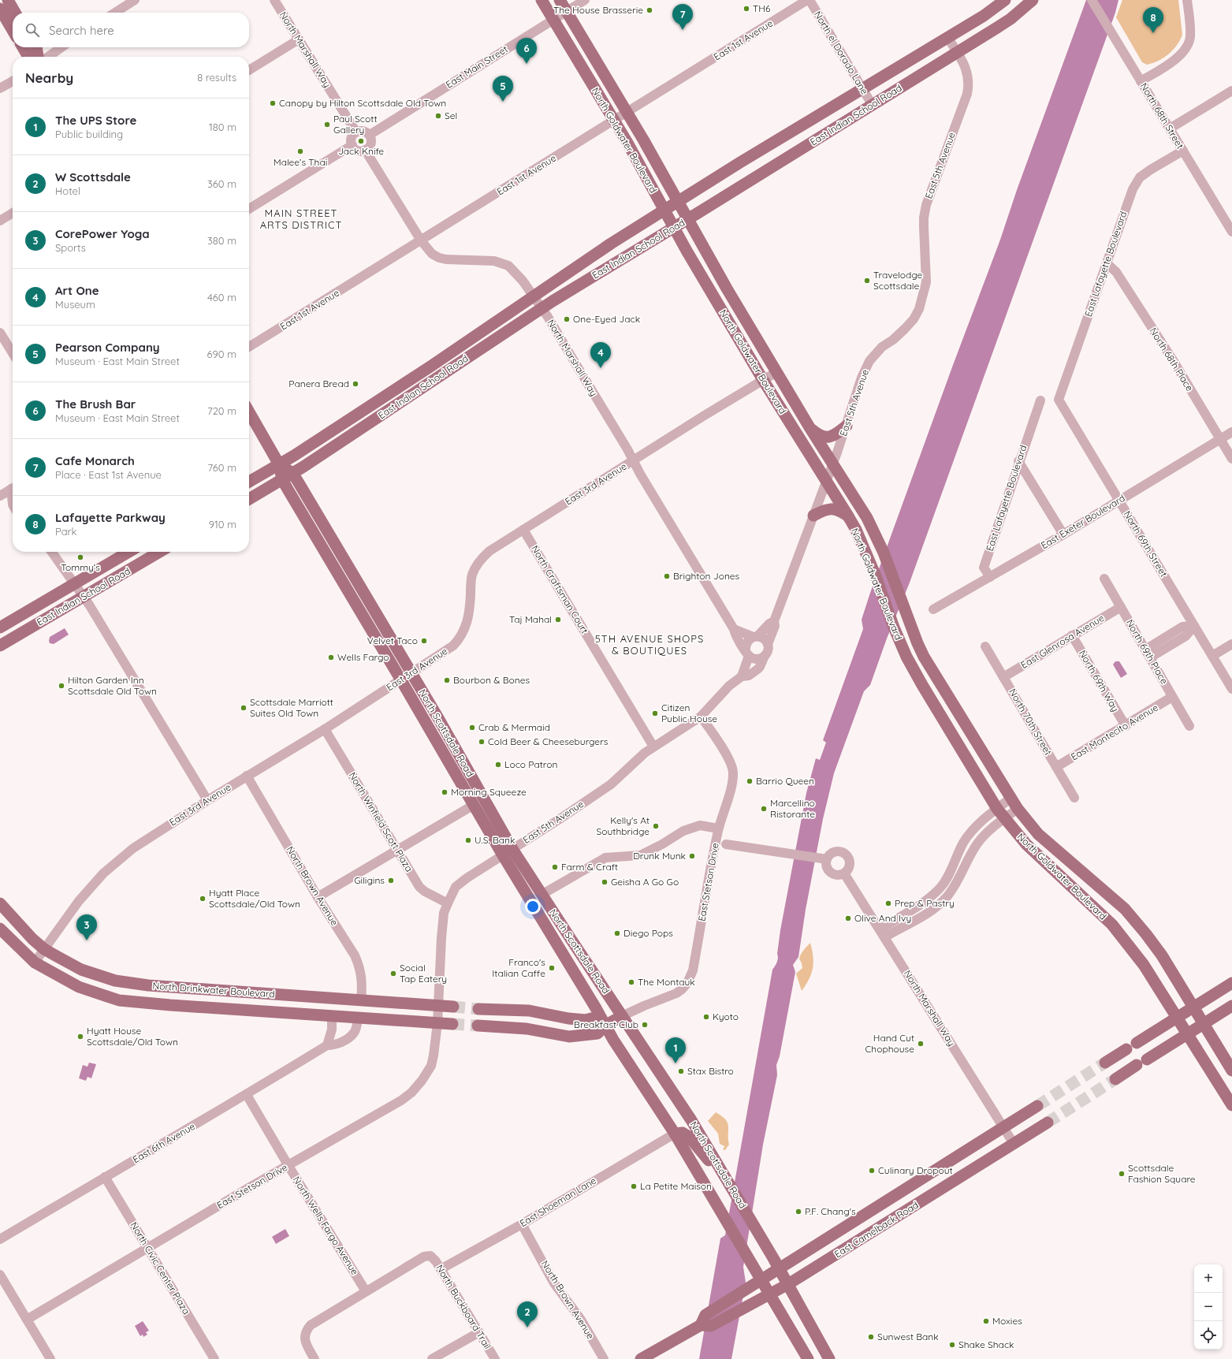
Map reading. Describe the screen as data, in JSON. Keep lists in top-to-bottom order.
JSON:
{
  "streets": {
    "main road": [
      "East Indian School Road",
      "North Goldwater Boulevard",
      "North Scottsdale Road",
      "North Drinkwater Boulevard",
      "East Camelback Road"
    ],
    "street": [
      "East 1st Avenue",
      "North Marshall Way",
      "North el Dorado Lane",
      "East Main Street",
      "North 68th Street",
      "East 5th Avenue",
      "East Lafayette Boulevard",
      "North 68th Place",
      "East 3rd Avenue",
      "East Exeter Boulevard",
      "North 69th Street",
      "North Craftsman Court",
      "East Glenrosa Avenue",
      "North 69th Place",
      "North 69th Way",
      "North 70th Street",
      "East Montecito Avenue",
      "North Winfield Scott Plaza",
      "East Stetson Drive",
      "North Brown Avenue",
      "East 6th Avenue",
      "East Shoeman Lane",
      "North Wells Fargo Avenue",
      "North Civic Center Plaza",
      "North Buckboard Trail"
    ]
  },
  "crossings": [
    ["East 1st Avenue", "North Marshall Way"],
    ["East 1st Avenue", "North el Dorado Lane"],
    ["East 1st Avenue", "North Goldwater Boulevard"],
    ["North Marshall Way", "East Main Street"],
    ["North Marshall Way", "East Indian School Road"],
    ["North Marshall Way", "East 5th Avenue"],
    ["North Marshall Way", "East 3rd Avenue"],
    ["North Marshall Way", "East Camelback Road"],
    ["North el Dorado Lane", "East Indian School Road"],
    ["East Main Street", "North Goldwater Boulevard"],
    ["East Indian School Road", "North Goldwater Boulevard"],
    ["East Indian School Road", "East 5th Avenue"],
    ["East Indian School Road", "North Scottsdale Road"],
    ["North 68th Street", "East Lafayette Boulevard"],
    ["North Goldwater Boulevard", "East 5th Avenue"],
    ["North Goldwater Boulevard", "East 3rd Avenue"],
    ["East 5th Avenue", "North Craftsman Court"],
    ["East 5th Avenue", "North Scottsdale Road"],
    ["East 5th Avenue", "North Winfield Scott Plaza"],
    ["East 5th Avenue", "East Stetson Drive"],
    ["East 5th Avenue", "North Drinkwater Boulevard"],
    ["East Lafayette Boulevard", "North 68th Place"],
    ["East Lafayette Boulevard", "East Exeter Boulevard"],
    ["East Lafayette Boulevard", "North 69th Street"],
    ["North 68th Place", "East Exeter Boulevard"],
    ["East 3rd Avenue", "North Craftsman Court"],
    ["East 3rd Avenue", "North Scottsdale Road"],
    ["East 3rd Avenue", "North Winfield Scott Plaza"],
    ["East 3rd Avenue", "North Brown Avenue"],
    ["East 3rd Avenue", "North Drinkwater Boulevard"],
    ["East Exeter Boulevard", "North 69th Street"],
    ["East Glenrosa Avenue", "North 69th Place"],
    ["East Glenrosa Avenue", "North 69th Way"],
    ["East Glenrosa Avenue", "North 70th Street"],
    ["North 69th Place", "East Montecito Avenue"],
    ["North 69th Way", "East Montecito Avenue"],
    ["North 70th Street", "East Montecito Avenue"],
    ["North Scottsdale Road", "East Stetson Drive"],
    ["North Scottsdale Road", "East Shoeman Lane"],
    ["North Scottsdale Road", "East Camelback Road"],
    ["East Stetson Drive", "North Drinkwater Boulevard"],
    ["East Stetson Drive", "North Wells Fargo Avenue"],
    ["East Stetson Drive", "North Civic Center Plaza"],
    ["North Brown Avenue", "North Drinkwater Boulevard"],
    ["North Brown Avenue", "East Shoeman Lane"],
    ["North Drinkwater Boulevard", "East 6th Avenue"],
    ["East 6th Avenue", "North Wells Fargo Avenue"],
    ["East 6th Avenue", "North Civic Center Plaza"],
    ["East Shoeman Lane", "North Buckboard Trail"],
    ["North Wells Fargo Avenue", "North Buckboard Trail"]
  ],
  "districts": ["MAIN STREET ARTS DISTRICT", "5TH AVENUE SHOPS & BOUTIQUES"],
  "places": [
    "TH6",
    "The House Brasserie",
    "Canopy by Hilton Scottsdale Old Town",
    "Sel",
    "Paul Scott Gallery",
    "Jack Knife",
    "Malee’s Thai",
    "Travelodge Scottsdale",
    "One-Eyed Jack",
    "Panera Bread",
    "Tommy’s",
    "Brighton Jones",
    "Taj Mahal",
    "Velvet Taco",
    "Wells Fargo",
    "Bourbon & Bones",
    "Hilton Garden Inn Scottsdale Old Town",
    "Scottsdale Marriott Suites Old Town",
    "Citizen Public House",
    "Crab & Mermaid",
    "Cold Beer & Cheeseburgers",
    "Loco Patron",
    "Barrio Queen",
    "Morning Squeeze",
    "Marcellino Ristorante",
    "Kelly's At Southbridge",
    "U.S. Bank",
    "Drunk Munk",
    "Farm & Craft",
    "Giligins",
    "Geisha A Go Go",
    "Hyatt Place Scottsdale/Old Town",
    "Prep & Pastry",
    "Olive And Ivy",
    "Diego Pops",
    "Franco's Italian Caffe",
    "Social Tap Eatery",
    "The Montauk",
    "Kyoto",
    "Breakfast Club",
    "Hyatt House Scottsdale/Old Town",
    "Hand Cut Chophouse",
    "Stax Bistro",
    "Culinary Dropout",
    "Scottsdale Fashion Square",
    "La Petite Maison",
    "P.F. Chang's",
    "Moxies",
    "Sunwest Bank",
    "Shake Shack"
  ],
  "page": {
    "pins": [
      "7",
      "8",
      "6",
      "5",
      "4",
      "3",
      "1",
      "2"
    ],
    "search": "Search here",
    "heading": ["Nearby", "8 results"],
    "list": [
      {
        "mark": "1",
        "name": "The UPS Store",
        "note": "Public building",
        "value": "180 m"
      },
      {
        "mark": "2",
        "name": "W Scottsdale",
        "note": "Hotel",
        "value": "360 m"
      },
      {
        "mark": "3",
        "name": "CorePower Yoga",
        "note": "Sports",
        "value": "380 m"
      },
      {
        "mark": "4",
        "name": "Art One",
        "note": "Museum",
        "value": "460 m"
      },
      {
        "mark": "5",
        "name": "Pearson Company",
        "note": "Museum · East Main Street",
        "value": "690 m"
      },
      {
        "mark": "6",
        "name": "The Brush Bar",
        "note": "Museum · East Main Street",
        "value": "720 m"
      },
      {
        "mark": "7",
        "name": "Cafe Monarch",
        "note": "Place · East 1st Avenue",
        "value": "760 m"
      },
      {
        "mark": "8",
        "name": "Lafayette Parkway",
        "note": "Park",
        "value": "910 m"
      }
    ],
    "map_buttons": ["+", "−"]
  }
}
